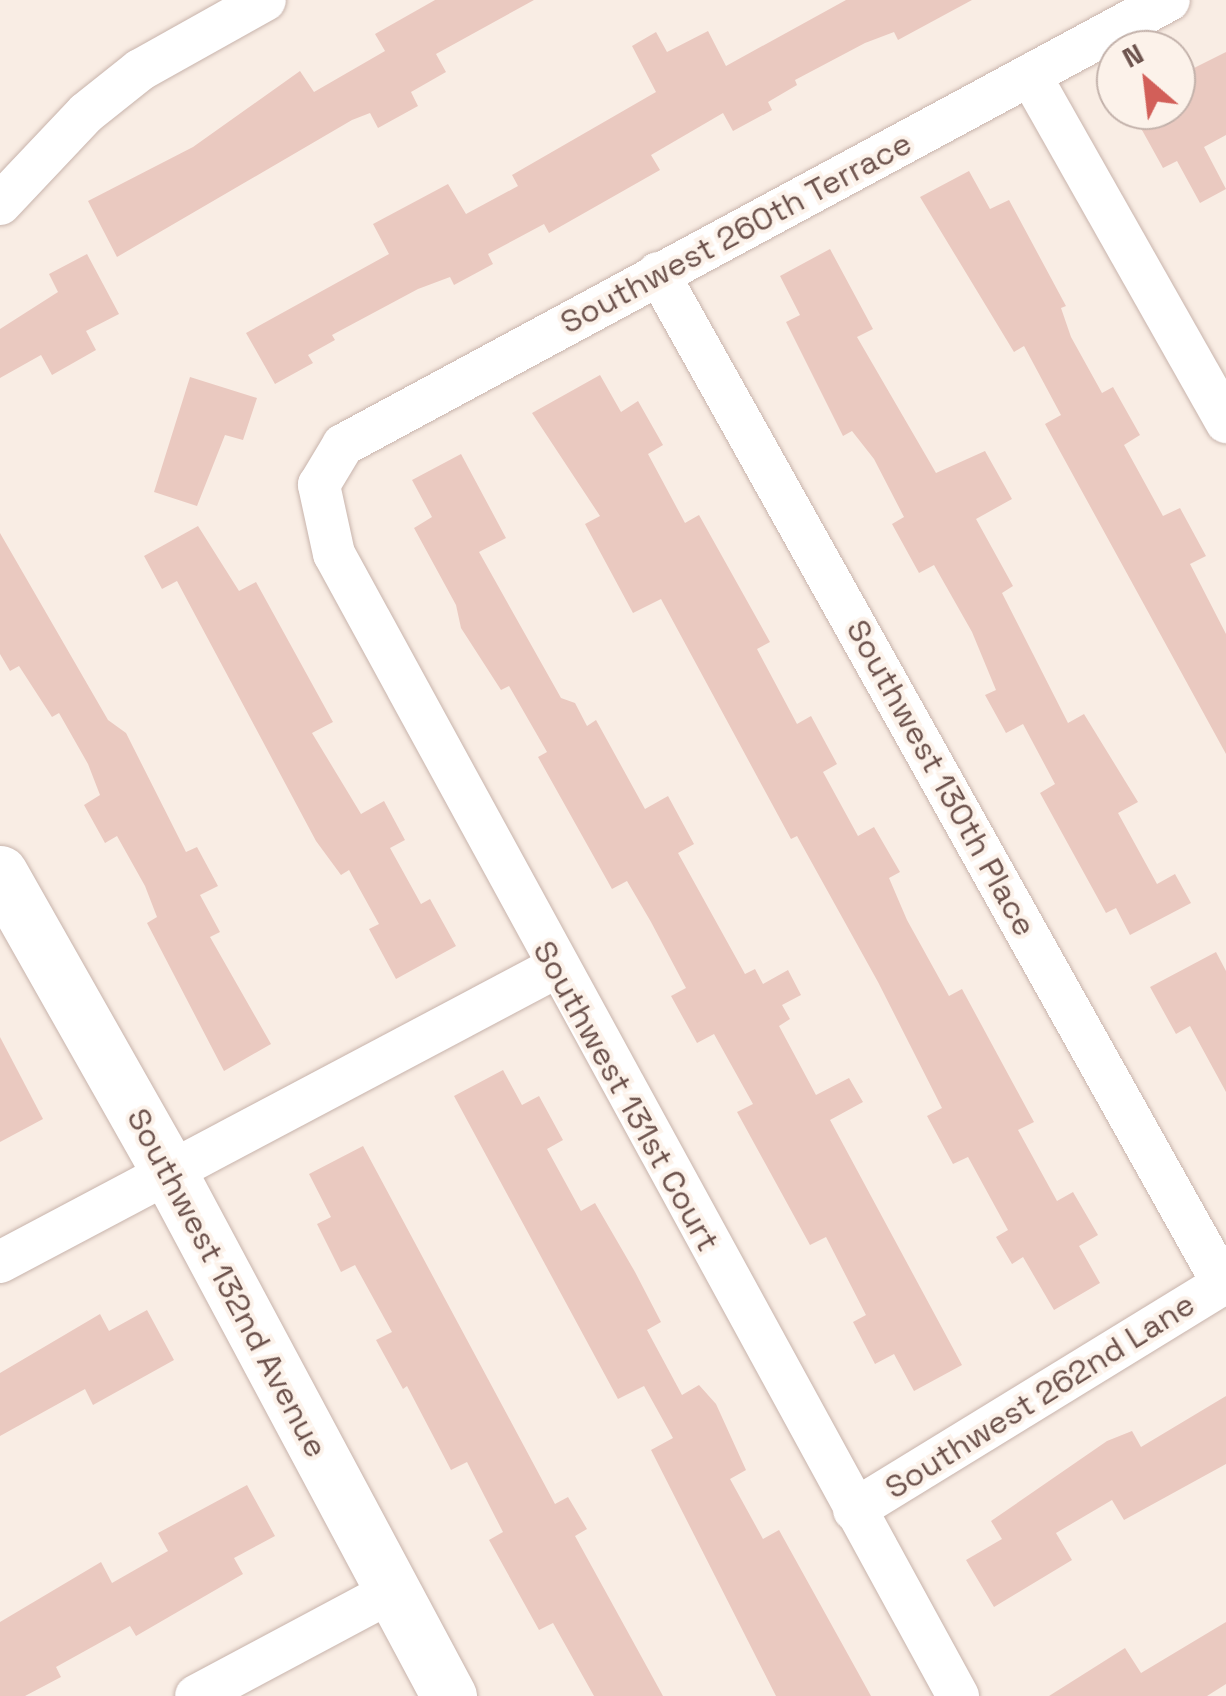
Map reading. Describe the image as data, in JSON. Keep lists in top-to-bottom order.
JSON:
{
  "streets": {
    "street": [
      "Southwest 260th Terrace",
      "Southwest 130th Place",
      "Southwest 131st Court",
      "Southwest 132nd Avenue",
      "Southwest 262nd Lane"
    ]
  },
  "crossings": [
    ["Southwest 260th Terrace", "Southwest 130th Place"],
    ["Southwest 260th Terrace", "Southwest 131st Court"],
    ["Southwest 130th Place", "Southwest 262nd Lane"],
    ["Southwest 131st Court", "Southwest 262nd Lane"]
  ],
  "north": "top left"
}
